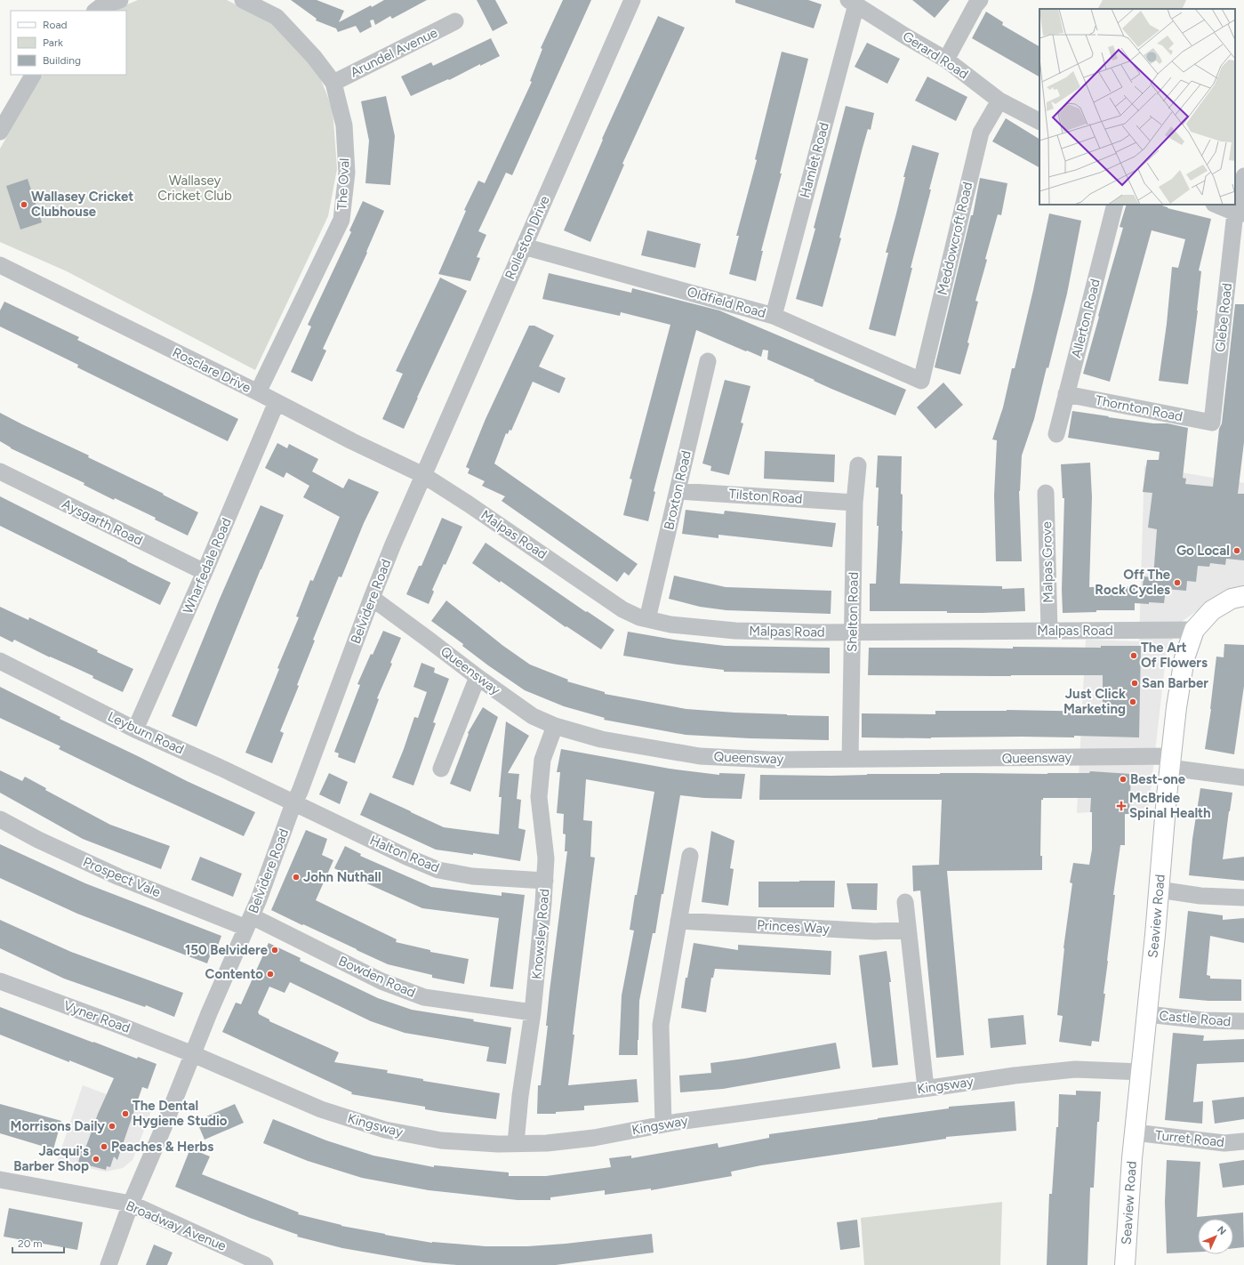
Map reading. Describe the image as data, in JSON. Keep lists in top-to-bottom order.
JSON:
{
  "streets": {
    "street": [
      "Arundel Avenue",
      "Gerard Road",
      "Hamlet Road",
      "The Oval",
      "Rolleston Drive",
      "Meddowcroft Road",
      "Oldfield Road",
      "Glebe Road",
      "Allerton Road",
      "Rosclare Drive",
      "Thornton Road",
      "Broxton Road",
      "Tilston Road",
      "Aysgarth Road",
      "Malpas Road",
      "Malpas Grove",
      "Wharfedale Road",
      "Belvidere Road",
      "Shelton Road",
      "Queensway",
      "Leyburn Road",
      "Halton Road",
      "Prospect Vale",
      "Seaview Road",
      "Princes Way",
      "Knowsley Road",
      "Bowden Road",
      "Vyner Road",
      "Castle Road",
      "Kingsway",
      "Turret Road",
      "Broadway Avenue"
    ]
  },
  "crossings": [
    ["Arundel Avenue", "The Oval"],
    ["Gerard Road", "Hamlet Road"],
    ["Gerard Road", "Meddowcroft Road"],
    ["Hamlet Road", "Oldfield Road"],
    ["The Oval", "Rosclare Drive"],
    ["Rolleston Drive", "Oldfield Road"],
    ["Rolleston Drive", "Rosclare Drive"],
    ["Rolleston Drive", "Malpas Road"],
    ["Rolleston Drive", "Belvidere Road"],
    ["Meddowcroft Road", "Oldfield Road"],
    ["Glebe Road", "Thornton Road"],
    ["Allerton Road", "Thornton Road"],
    ["Rosclare Drive", "Malpas Road"],
    ["Rosclare Drive", "Wharfedale Road"],
    ["Rosclare Drive", "Belvidere Road"],
    ["Broxton Road", "Tilston Road"],
    ["Broxton Road", "Malpas Road"],
    ["Tilston Road", "Shelton Road"],
    ["Aysgarth Road", "Wharfedale Road"],
    ["Malpas Road", "Malpas Grove"],
    ["Malpas Road", "Belvidere Road"],
    ["Malpas Road", "Shelton Road"],
    ["Malpas Road", "Seaview Road"],
    ["Wharfedale Road", "Leyburn Road"],
    ["Belvidere Road", "Queensway"],
    ["Belvidere Road", "Leyburn Road"],
    ["Belvidere Road", "Halton Road"],
    ["Belvidere Road", "Prospect Vale"],
    ["Belvidere Road", "Bowden Road"],
    ["Belvidere Road", "Vyner Road"],
    ["Belvidere Road", "Kingsway"],
    ["Belvidere Road", "Broadway Avenue"],
    ["Shelton Road", "Queensway"],
    ["Queensway", "Seaview Road"],
    ["Queensway", "Knowsley Road"],
    ["Leyburn Road", "Halton Road"],
    ["Halton Road", "Knowsley Road"],
    ["Prospect Vale", "Bowden Road"],
    ["Seaview Road", "Castle Road"],
    ["Seaview Road", "Kingsway"],
    ["Seaview Road", "Turret Road"],
    ["Knowsley Road", "Bowden Road"],
    ["Knowsley Road", "Kingsway"],
    ["Vyner Road", "Kingsway"]
  ],
  "parks": ["Wallasey Cricket Club"],
  "places": {
    "other": [
      "Wallasey Cricket Clubhouse",
      "Go Local",
      "Off The Rock Cycles",
      "The Art Of Flowers",
      "San Barber",
      "Just Click Marketing",
      "Best-one",
      "John Nuthall",
      "150 Belvidere",
      "Contento",
      "The Dental Hygiene Studio",
      "Morrisons Daily",
      "Peaches & Herbs",
      "Jacqui's Barber Shop"
    ],
    "health": ["McBride Spinal Health"]
  },
  "legend": ["Road", "Park", "Building"],
  "scale_bar": "20 m",
  "north": "top right"
}
